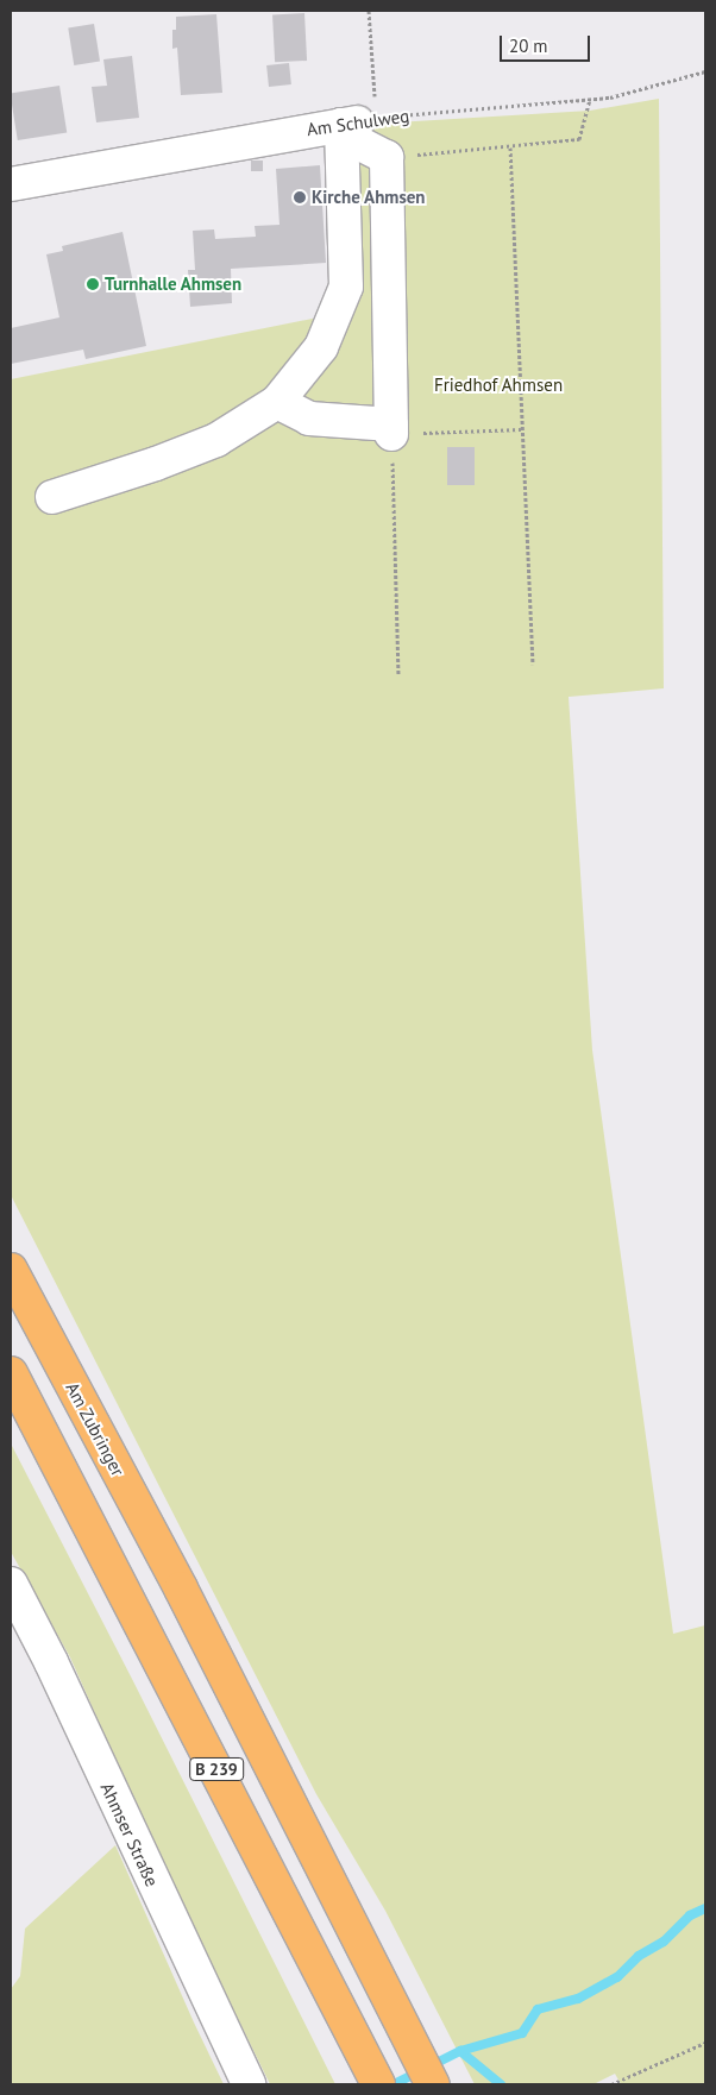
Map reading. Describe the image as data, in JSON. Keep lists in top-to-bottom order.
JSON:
{
  "streets": {
    "highway": ["Am Zubringer", "B 239"],
    "street": ["Am Schulweg", "Ahmser Straße"]
  },
  "parks": ["Friedhof Ahmsen"],
  "places": ["Kirche Ahmsen", "Turnhalle Ahmsen"],
  "scale_bar": "20 m"
}
